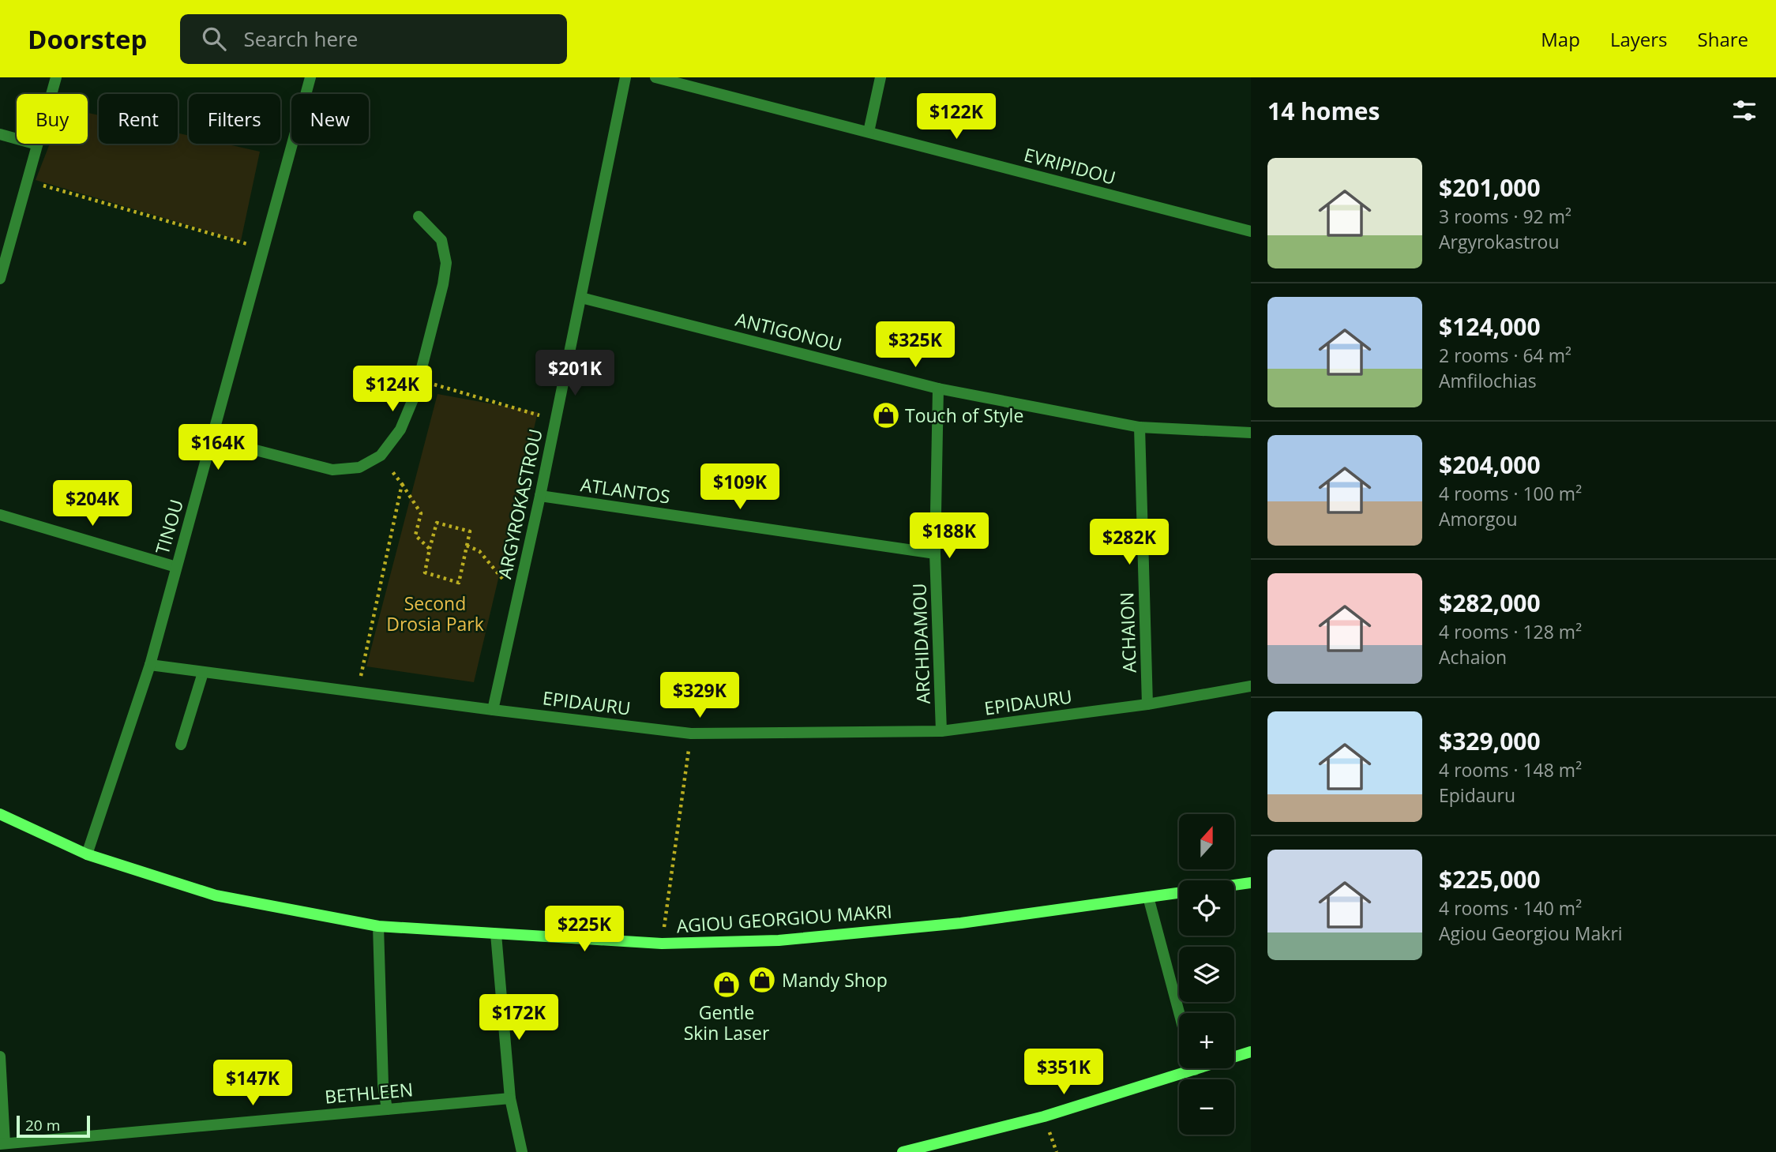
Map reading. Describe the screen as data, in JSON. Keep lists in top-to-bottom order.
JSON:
{
  "streets": {
    "street": [
      "EVRIPIDOU",
      "ANTIGONOU",
      "ATLANTOS",
      "ARGYROKASTROU",
      "TINOU",
      "ACHAION",
      "ARCHIDAMOU",
      "EPIDAURU",
      "AGIOU GEORGIOU MAKRI",
      "BETHLEEN"
    ]
  },
  "crossings": [
    ["ANTIGONOU", "ARGYROKASTROU"],
    ["ANTIGONOU", "ACHAION"],
    ["ANTIGONOU", "ARCHIDAMOU"],
    ["ATLANTOS", "ARGYROKASTROU"],
    ["ATLANTOS", "ARCHIDAMOU"],
    ["ARGYROKASTROU", "EPIDAURU"],
    ["TINOU", "EPIDAURU"],
    ["TINOU", "AGIOU GEORGIOU MAKRI"],
    ["ACHAION", "EPIDAURU"],
    ["ARCHIDAMOU", "EPIDAURU"]
  ],
  "parks": ["Second Drosia Park"],
  "places": {
    "shop": ["Touch of Style", "Mandy Shop", "Gentle Skin Laser"]
  },
  "scale_bar": "20 m",
  "north": "top",
  "page": {
    "header": "Doorstep",
    "search": "Search here",
    "nav": ["Map", "Layers", "Share"],
    "heading": "14 homes",
    "price": [
      "$122K",
      "$325K",
      "$201K",
      "$124K",
      "$164K",
      "$109K",
      "$204K",
      "$188K",
      "$282K",
      "$329K",
      "$225K",
      "$172K",
      "$351K",
      "$147K"
    ],
    "chip": [
      "Buy",
      "Rent",
      "Filters",
      "New"
    ],
    "list": [
      {
        "name": "$201,000",
        "note": "3 rooms · 92 m² · Argyrokastrou"
      },
      {
        "name": "$124,000",
        "note": "2 rooms · 64 m² · Amfilochias"
      },
      {
        "name": "$204,000",
        "note": "4 rooms · 100 m² · Amorgou"
      },
      {
        "name": "$282,000",
        "note": "4 rooms · 128 m² · Achaion"
      },
      {
        "name": "$329,000",
        "note": "4 rooms · 148 m² · Epidauru"
      },
      {
        "name": "$225,000",
        "note": "4 rooms · 140 m² · Agiou Georgiou Makri"
      }
    ],
    "map_buttons": ["+", "−"],
    "scale": "20 m"
  }
}
